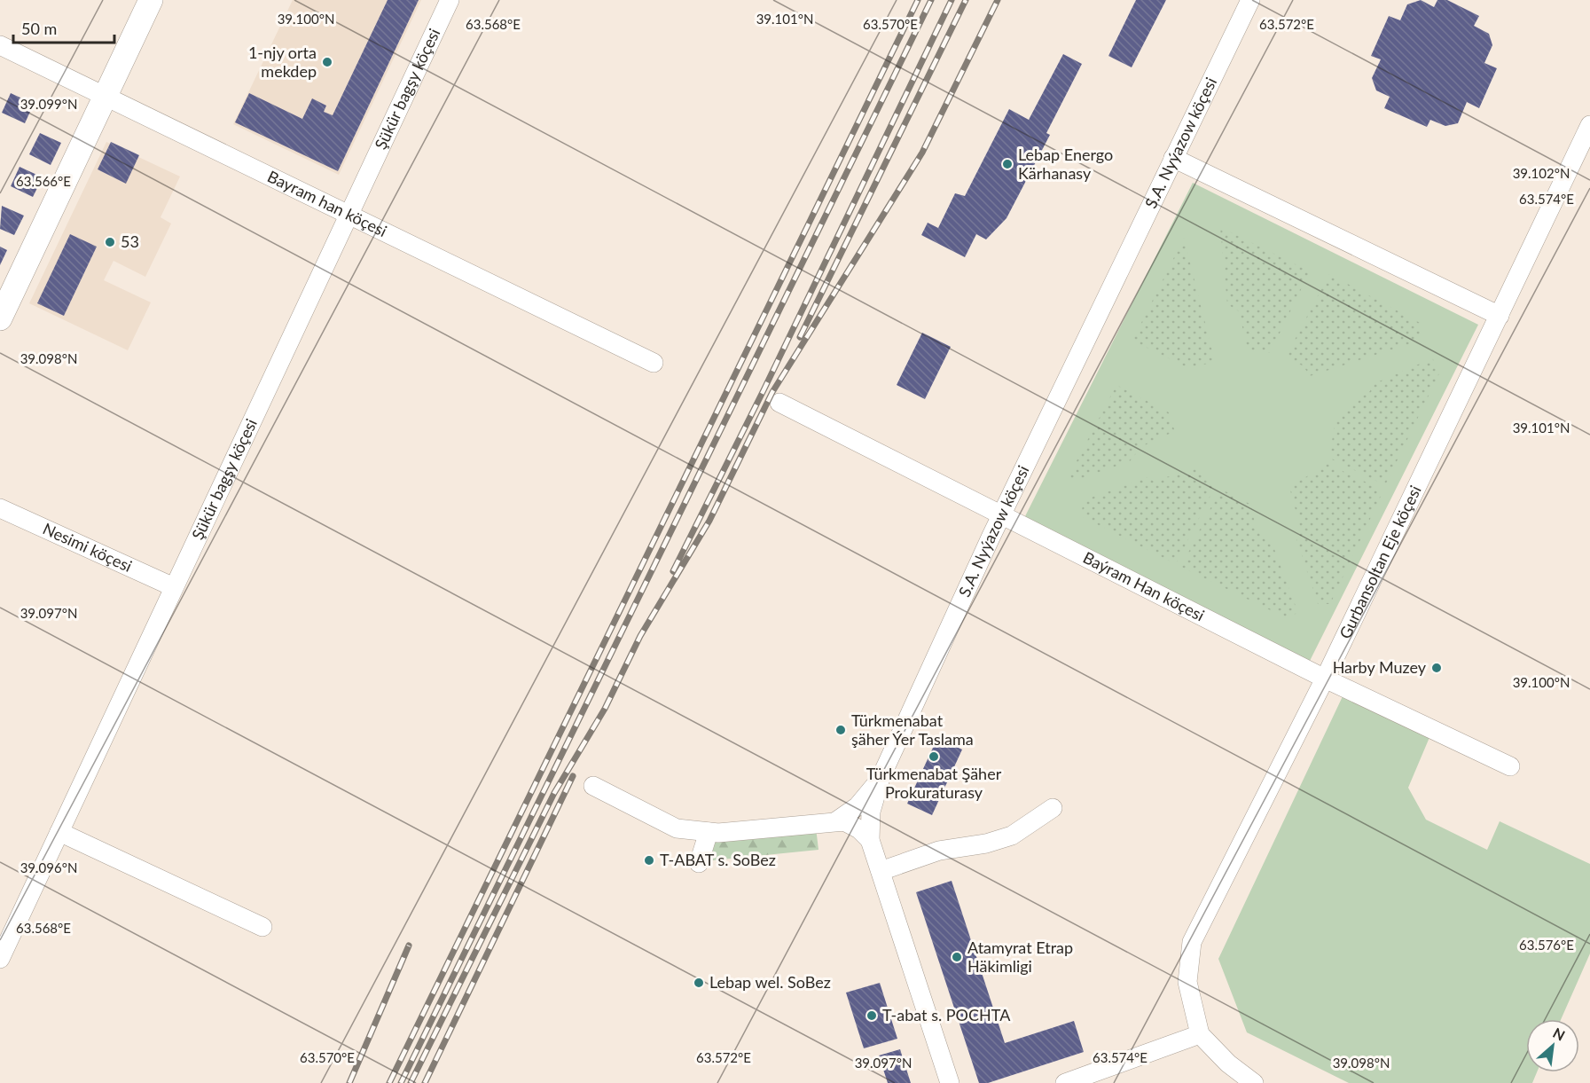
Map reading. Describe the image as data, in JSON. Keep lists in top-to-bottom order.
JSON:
{
  "streets": {
    "street": [
      "Şükür bagşy köçesi",
      "S.A. Nyýazow köçesi",
      "Bayram han köçesi",
      "Nesimi köçesi",
      "Gurbansoltan Eje köçesi",
      "Baýram Han köçesi"
    ]
  },
  "crossings": [
    ["Şükür bagşy köçesi", "Bayram han köçesi"],
    ["Şükür bagşy köçesi", "Nesimi köçesi"],
    ["S.A. Nyýazow köçesi", "Baýram Han köçesi"],
    ["Gurbansoltan Eje köçesi", "Baýram Han köçesi"]
  ],
  "places": [
    "1-njy orta mekdep",
    "Lebap Energo Kärhanasy",
    "53",
    "Harby Muzey",
    "Türkmenabat şäher Ýer Taslama",
    "Türkmenabat Şäher Prokuraturasy",
    "T-ABAT s. SoBez",
    "Atamyrat Etrap Häkimligi",
    "Lebap wel. SoBez",
    "T-abat s. POCHTA"
  ],
  "scale_bar": "50 m",
  "north": "top right",
  "coordinates": [
    "39.100°N",
    "39.101°N",
    "63.568°E",
    "63.570°E",
    "63.572°E",
    "39.099°N",
    "39.102°N",
    "63.566°E",
    "63.574°E",
    "39.098°N",
    "39.097°N",
    "39.096°N",
    "63.576°E"
  ]
}
